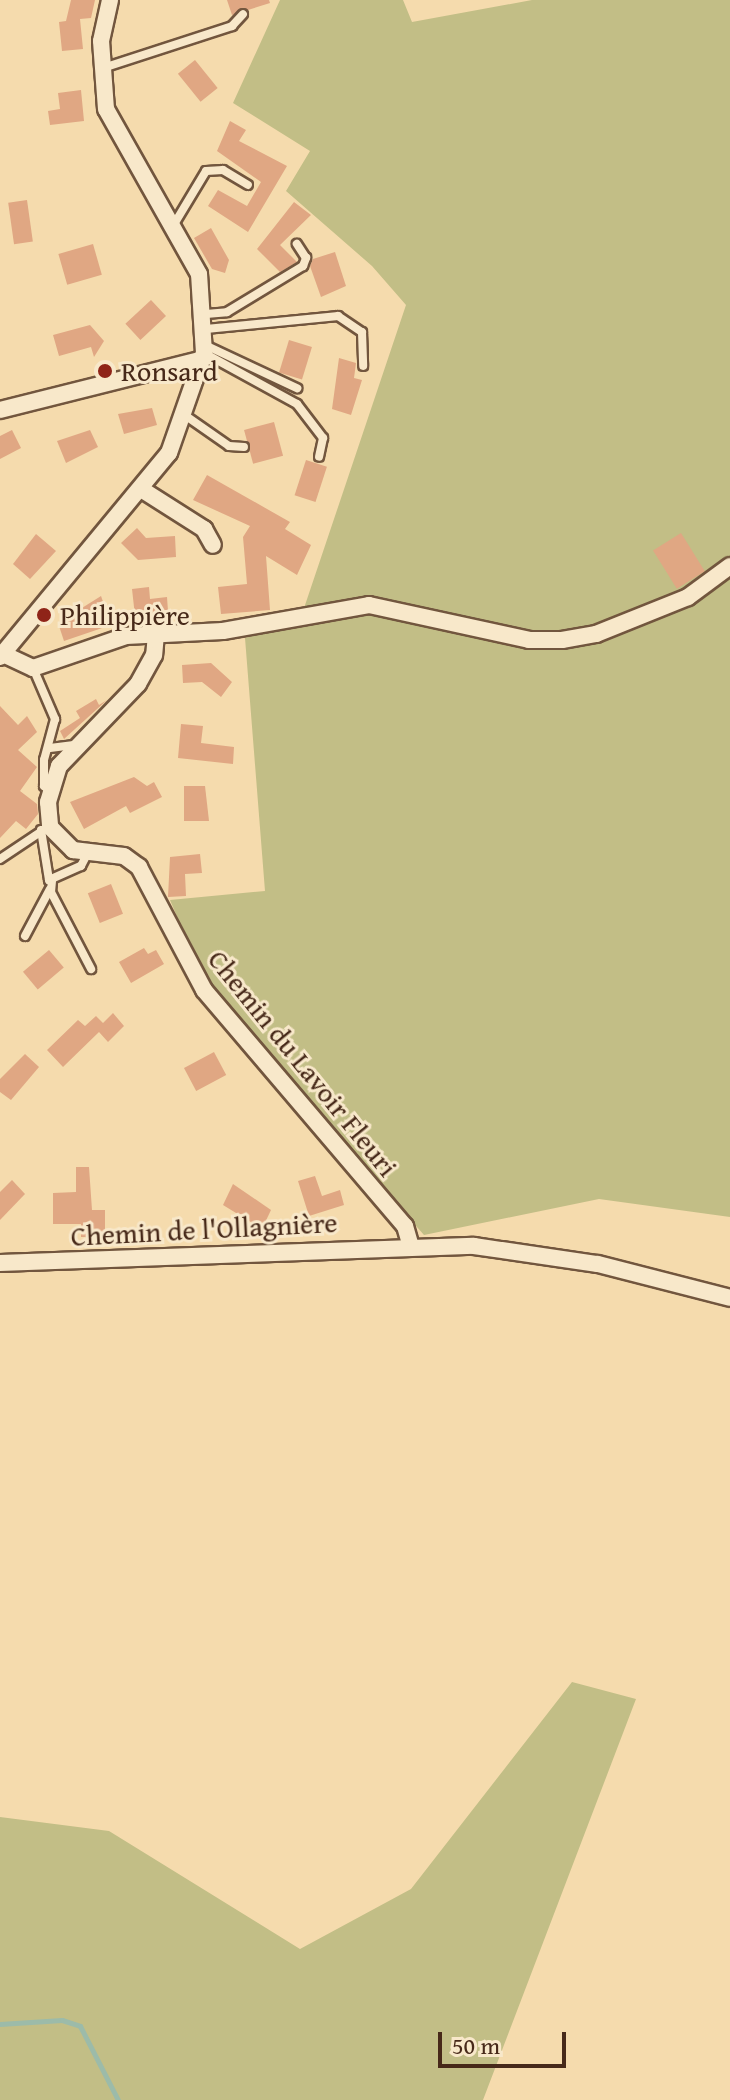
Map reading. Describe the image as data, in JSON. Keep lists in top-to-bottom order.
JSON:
{
  "streets": {
    "street": ["Chemin du Lavoir Fleuri", "Chemin de l'Ollagnière"]
  },
  "crossings": [
    ["Chemin du Lavoir Fleuri", "Chemin de l'Ollagnière"]
  ],
  "places": ["Ronsard", "Philippière"],
  "scale_bar": "50 m"
}
